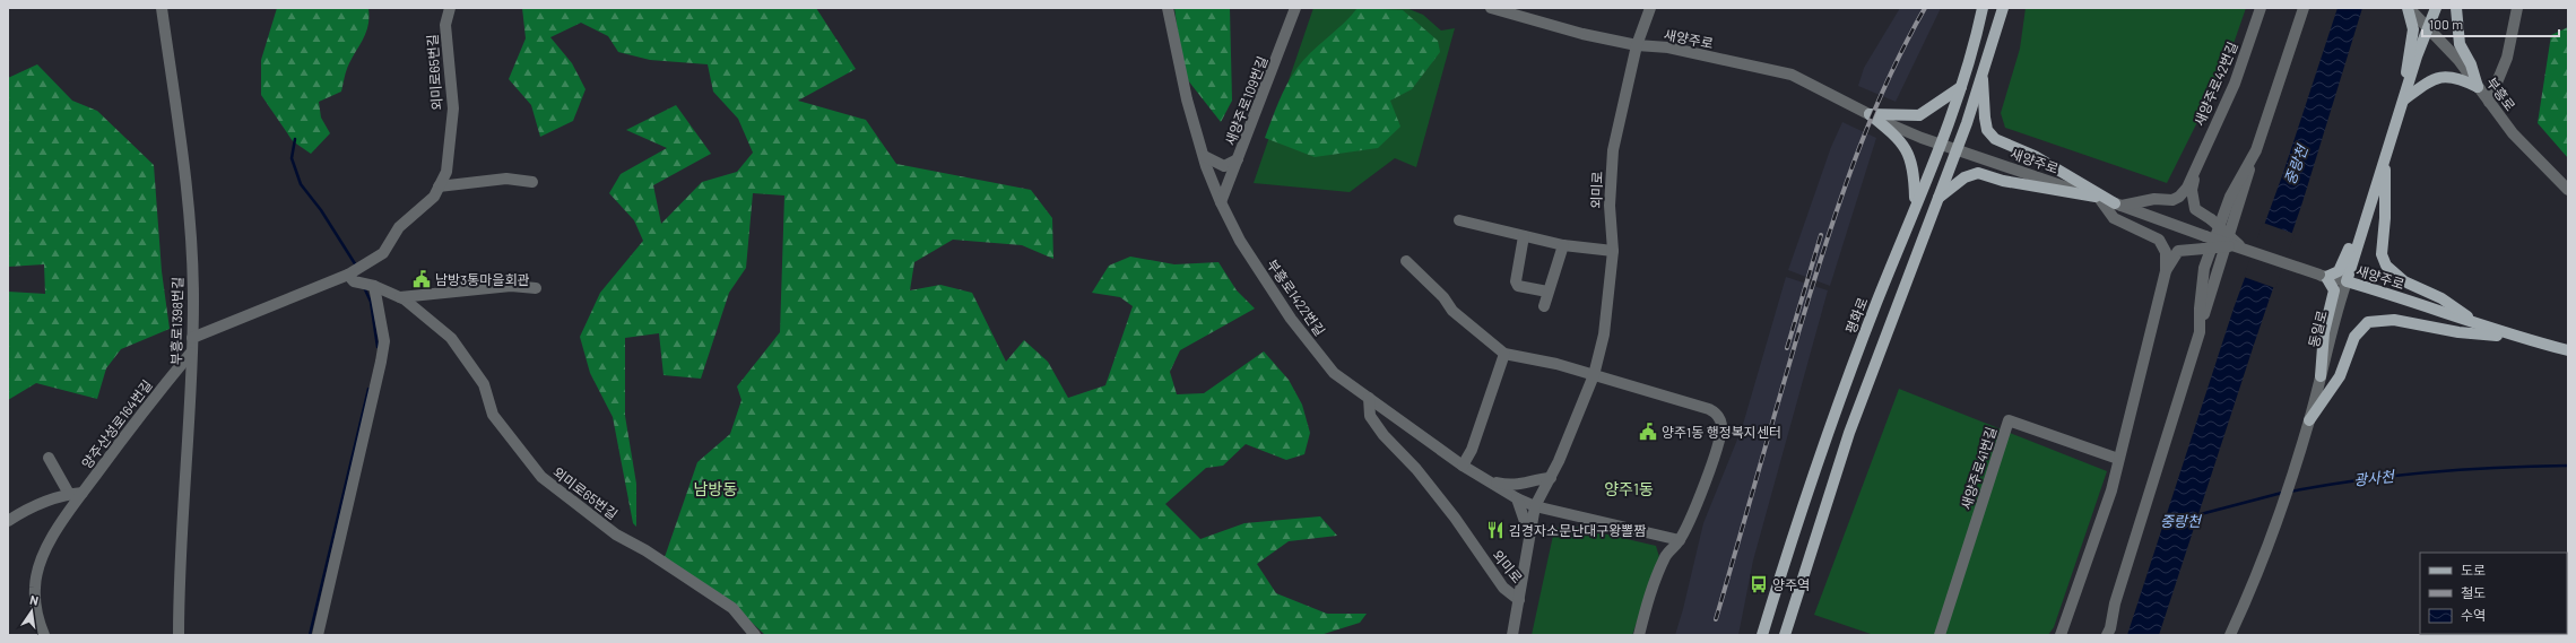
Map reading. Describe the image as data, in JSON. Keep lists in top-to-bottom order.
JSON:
{
  "streets": {
    "main road": ["새양주로", "평화로", "동일로"],
    "street": [
      "외미로65번길",
      "새양주로42번길",
      "부흥로",
      "새양주로109번길",
      "외미로",
      "부흥로1422번길",
      "부흥로1398번길",
      "양주산성로164번길",
      "새양주로41번길"
    ]
  },
  "crossings": [
    ["새양주로", "외미로"],
    ["새양주로", "평화로"],
    ["새양주로", "동일로"],
    ["외미로65번길", "부흥로1398번길"],
    ["부흥로", "동일로"],
    ["새양주로109번길", "부흥로1422번길"],
    ["외미로", "부흥로1422번길"],
    ["부흥로1398번길", "양주산성로164번길"]
  ],
  "districts": ["남방동", "양주1동"],
  "water": ["중랑천", "광사천"],
  "places": {
    "public building": ["남방3통마을회관", "양주1동 행정복지센터"],
    "restaurant": ["김경자소문난대구왕뽈짬"],
    "bus stop": ["양주역"]
  },
  "legend": ["도로", "철도", "수역"],
  "scale_bar": "100 m",
  "north": "top"
}
